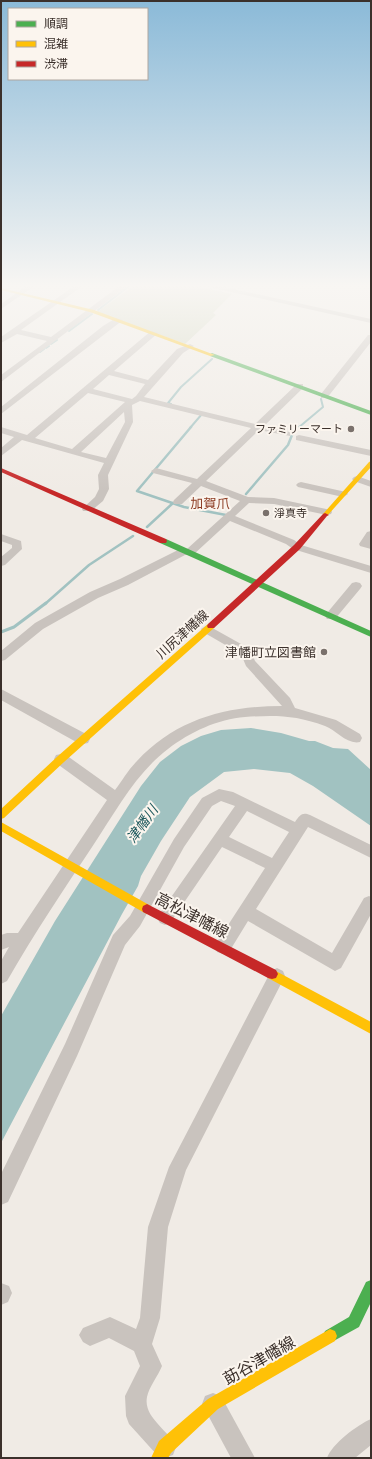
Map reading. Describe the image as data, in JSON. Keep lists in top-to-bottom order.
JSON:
{
  "streets": {
    "street": ["川尻津幡線", "高松津幡線", "莇谷津幡線"]
  },
  "districts": ["加賀爪"],
  "water": ["津幡川"],
  "places": ["ファミリーマート", "淨真寺", "津幡町立図書館"],
  "legend": ["順調", "混雑", "渋滞"]
}
